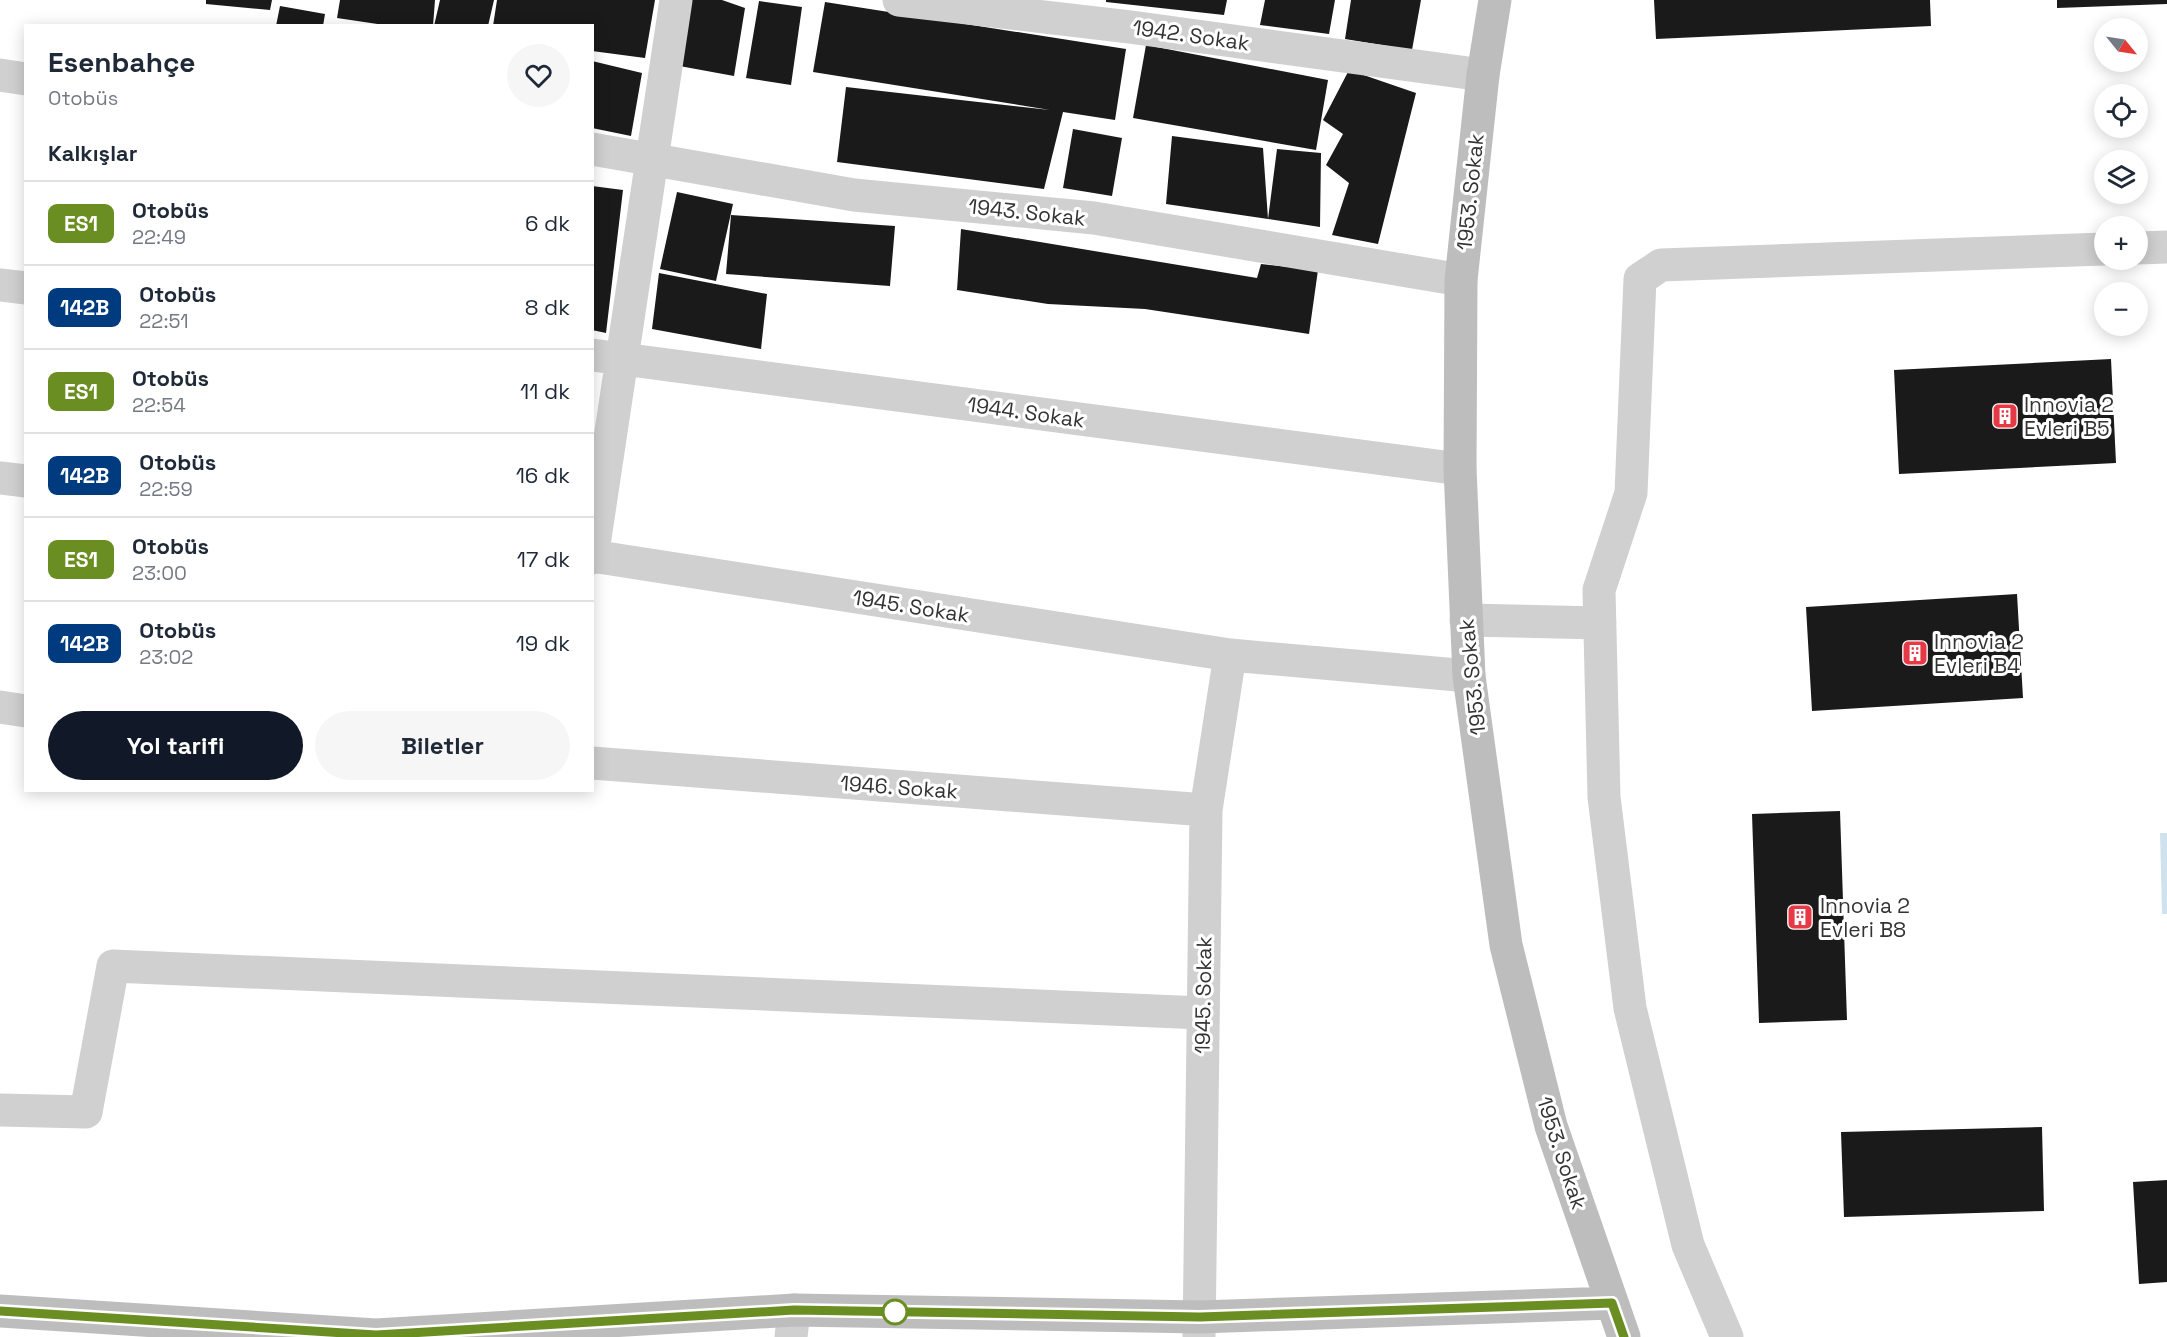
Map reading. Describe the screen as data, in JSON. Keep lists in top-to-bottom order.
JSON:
{
  "streets": {
    "main road": ["1953. Sokak"],
    "street": [
      "1942. Sokak",
      "1943. Sokak",
      "1944. Sokak",
      "1945. Sokak",
      "1946. Sokak"
    ]
  },
  "crossings": [
    ["1942. Sokak", "1953. Sokak"],
    ["1953. Sokak", "1943. Sokak"],
    ["1953. Sokak", "1944. Sokak"],
    ["1953. Sokak", "1945. Sokak"],
    ["1945. Sokak", "1946. Sokak"]
  ],
  "places": {
    "building": ["Innovia 2 Evleri B5", "Innovia 2 Evleri B4", "Innovia 2 Evleri B8"]
  },
  "lines": ["bus line ES1"],
  "north": "bottom right",
  "page": {
    "map_buttons": ["+", "−"],
    "heading": [
      ["Esenbahçe", "Otobüs"],
      "Kalkışlar"
    ],
    "list": [
      {
        "mark": "ES1",
        "name": "Otobüs",
        "note": "22:49",
        "value": "6 dk"
      },
      {
        "mark": "142B",
        "name": "Otobüs",
        "note": "22:51",
        "value": "8 dk"
      },
      {
        "mark": "ES1",
        "name": "Otobüs",
        "note": "22:54",
        "value": "11 dk"
      },
      {
        "mark": "142B",
        "name": "Otobüs",
        "note": "22:59",
        "value": "16 dk"
      },
      {
        "mark": "ES1",
        "name": "Otobüs",
        "note": "23:00",
        "value": "17 dk"
      },
      {
        "mark": "142B",
        "name": "Otobüs",
        "note": "23:02",
        "value": "19 dk"
      }
    ],
    "buttons": ["Yol tarifi", "Biletler"]
  }
}
